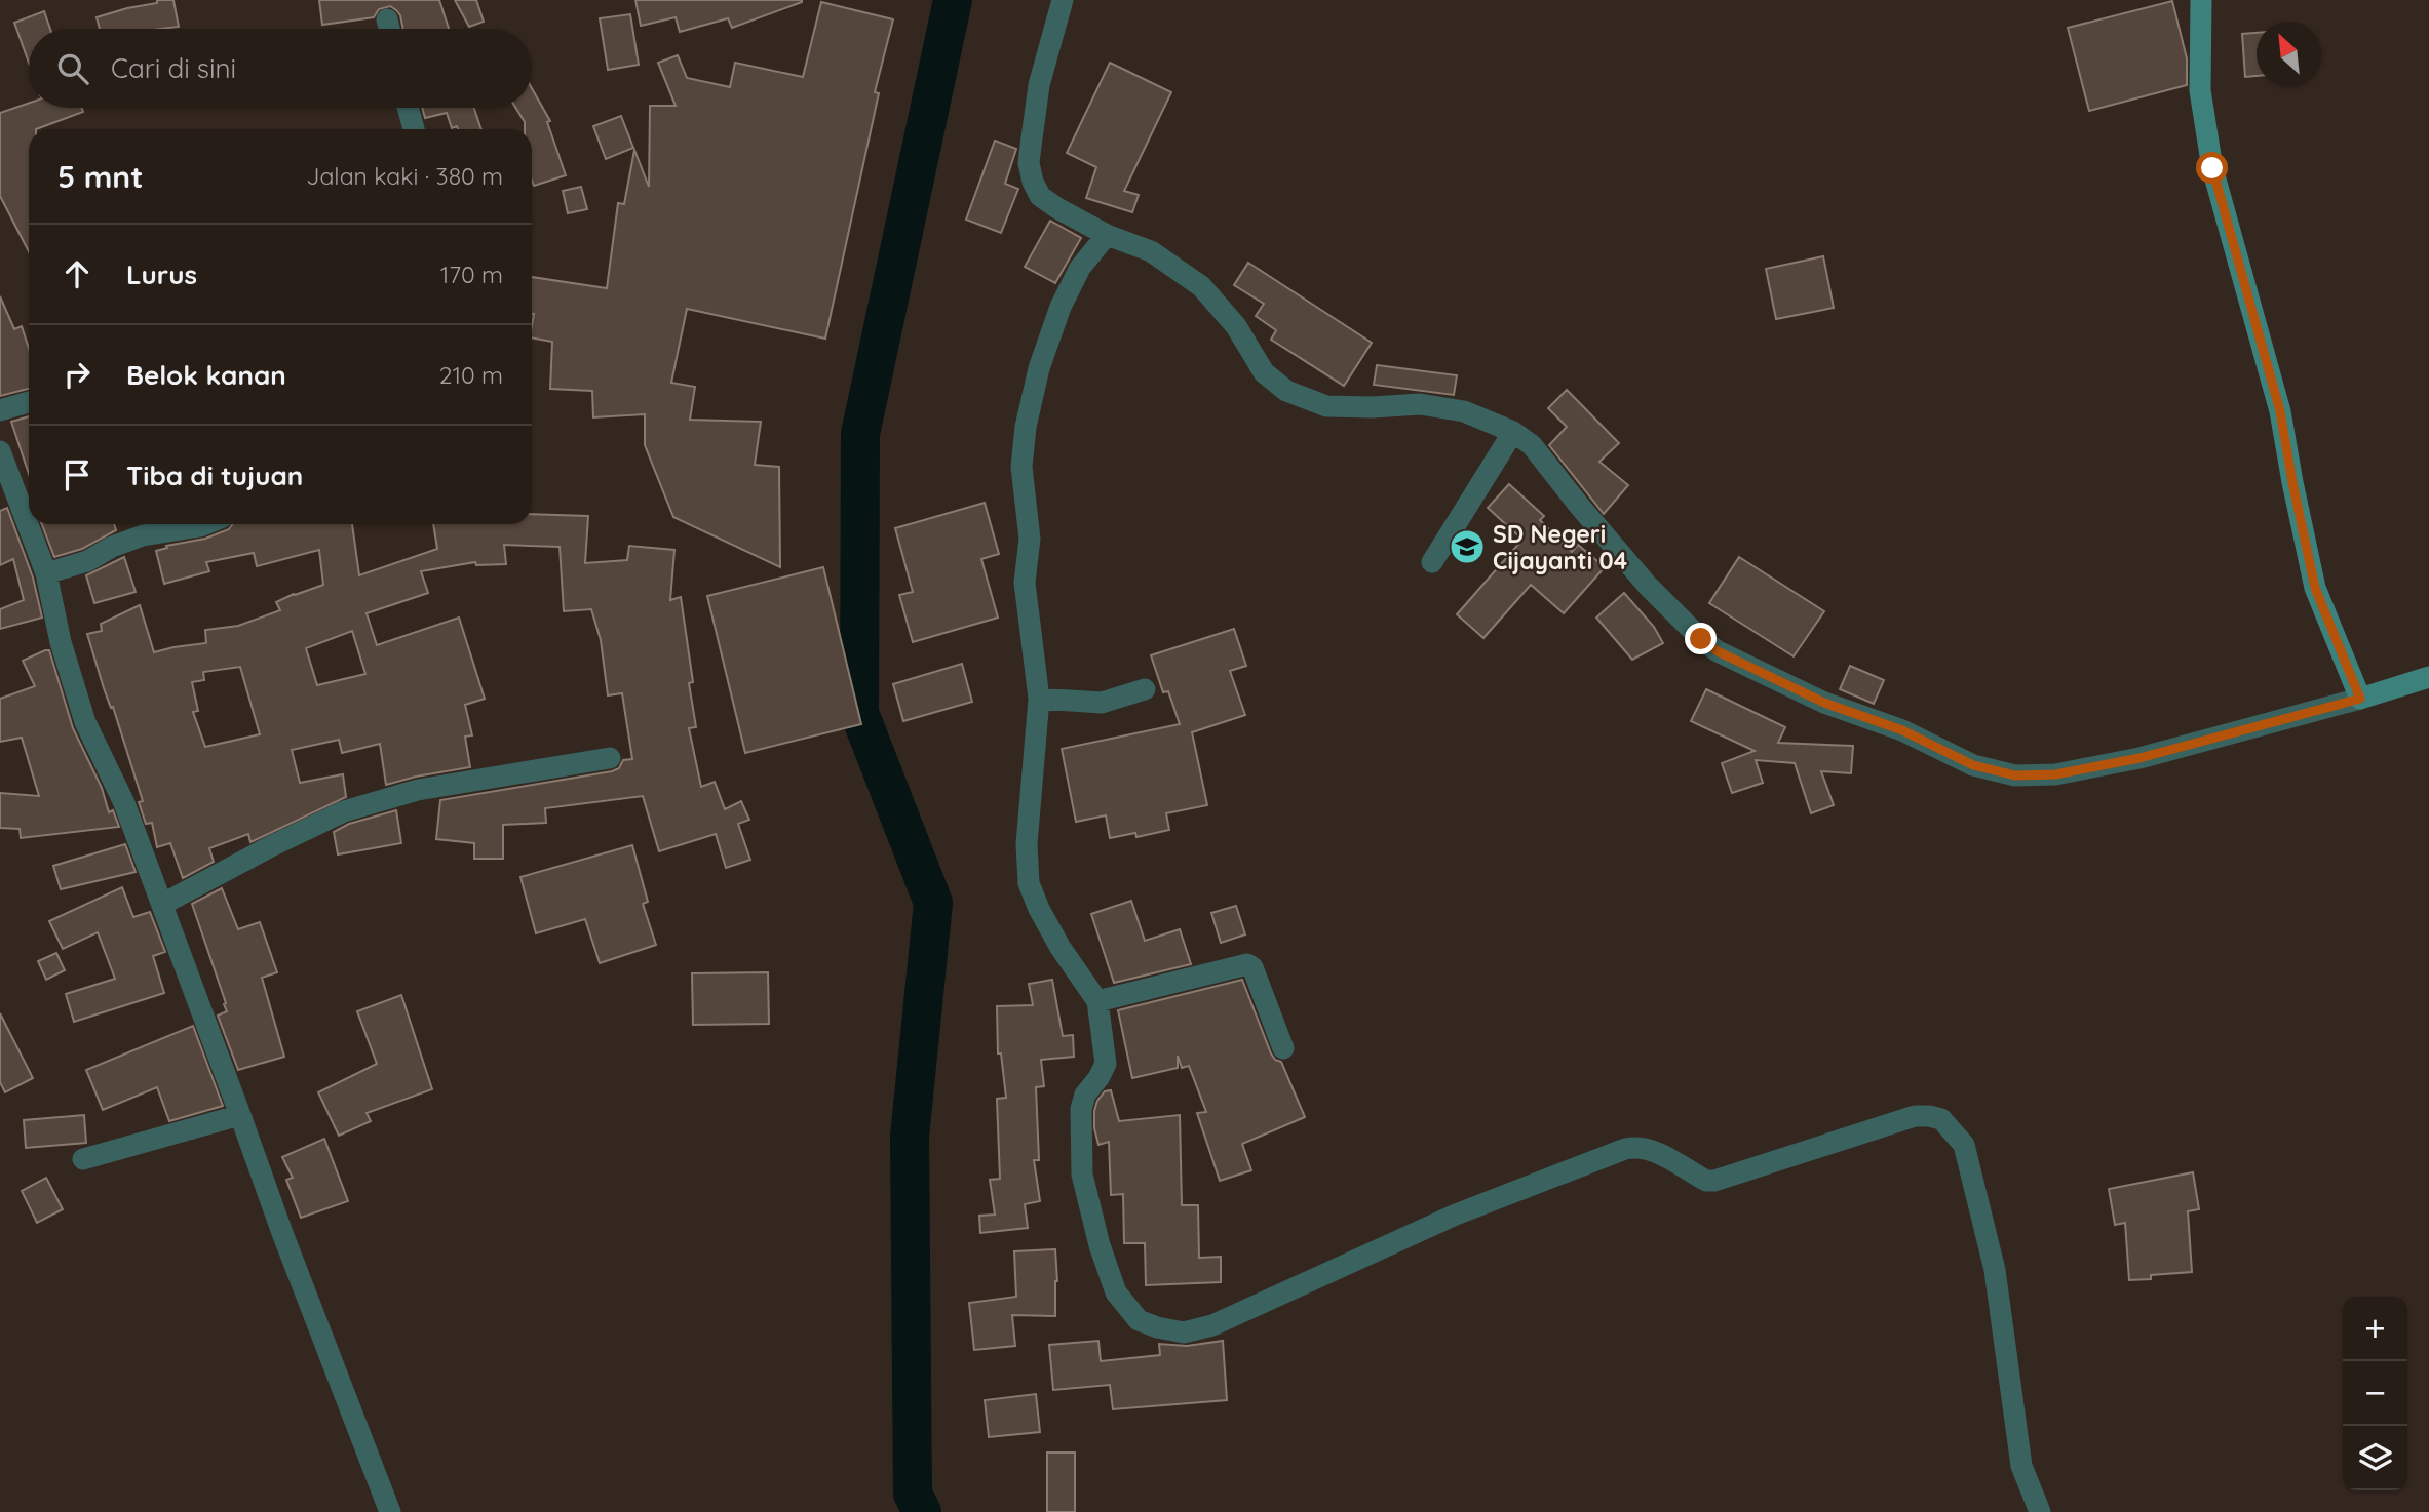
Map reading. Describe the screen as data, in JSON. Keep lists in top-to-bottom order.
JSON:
{
  "places": {
    "school or university": ["SD Negeri Cijayanti 04"]
  },
  "north": "top left",
  "page": {
    "search": "Cari di sini",
    "heading": ["5 mnt", "Jalan kaki · 380 m"],
    "list": [
      ["Lurus", "170 m"],
      ["Belok kanan", "210 m"],
      "Tiba di tujuan"
    ],
    "map_buttons": ["+", "−"]
  }
}
